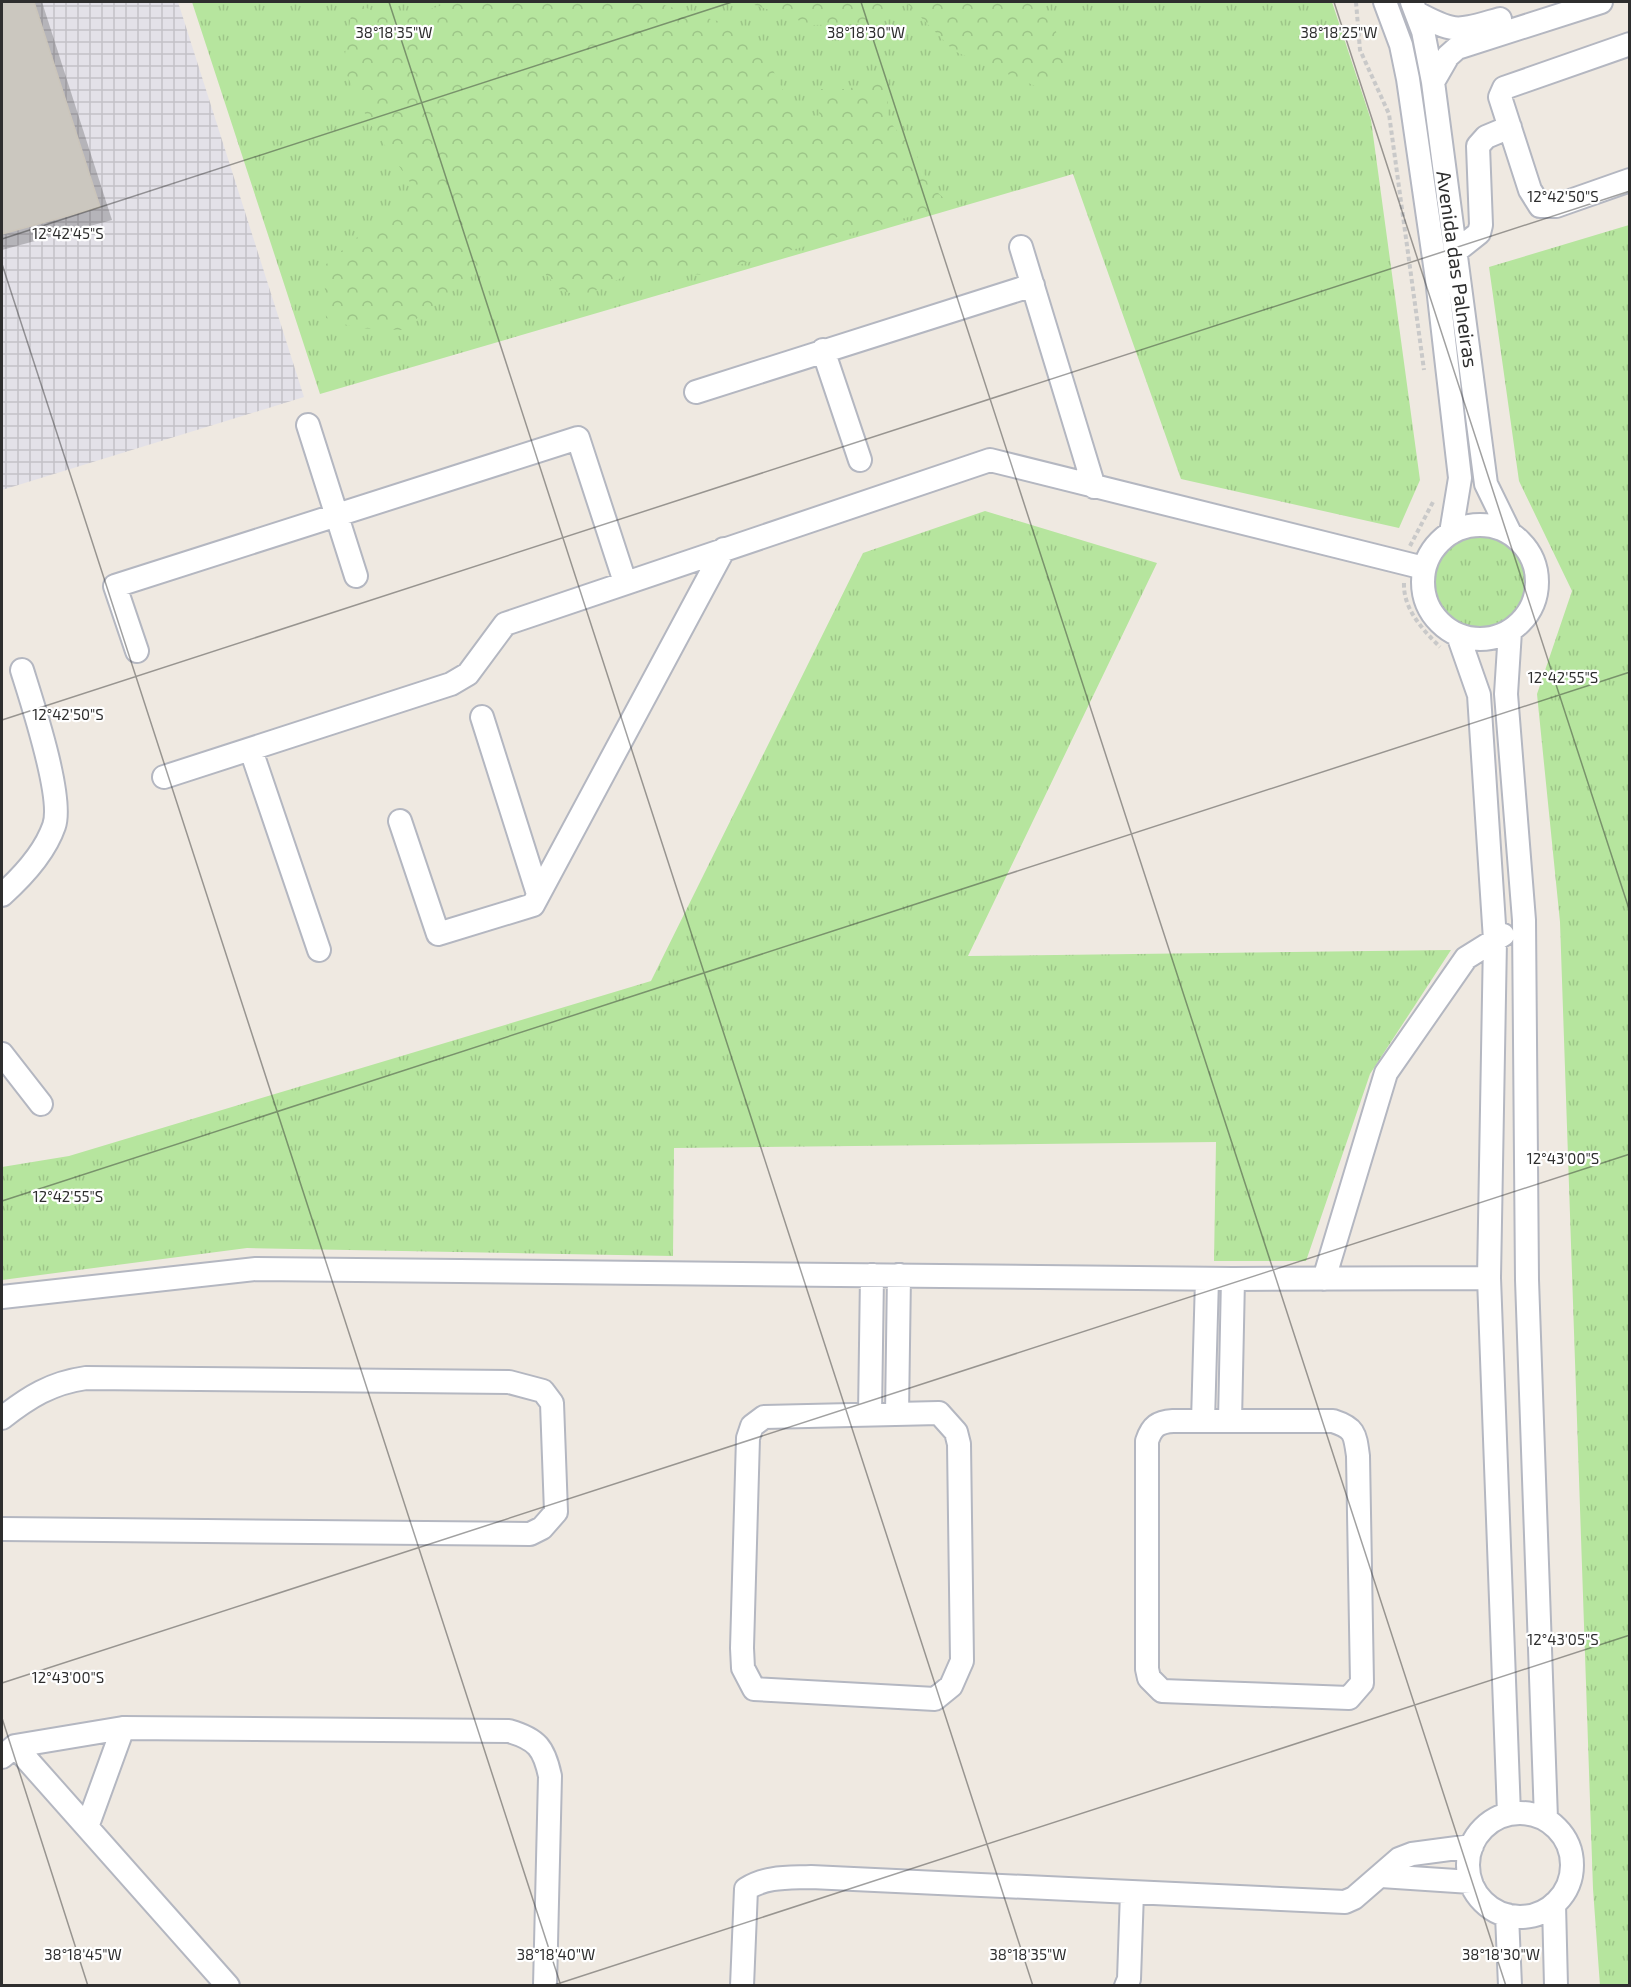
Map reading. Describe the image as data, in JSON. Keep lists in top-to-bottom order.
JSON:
{
  "streets": {
    "street": ["Avenida das Palneiras"]
  },
  "coordinates": [
    "38°18'35\"W",
    "38°18'30\"W",
    "38°18'25\"W",
    "12°42'50\"S",
    "12°42'45\"S",
    "12°42'55\"S",
    "12°43'00\"S",
    "12°43'05\"S",
    "38°18'45\"W",
    "38°18'40\"W"
  ]
}
